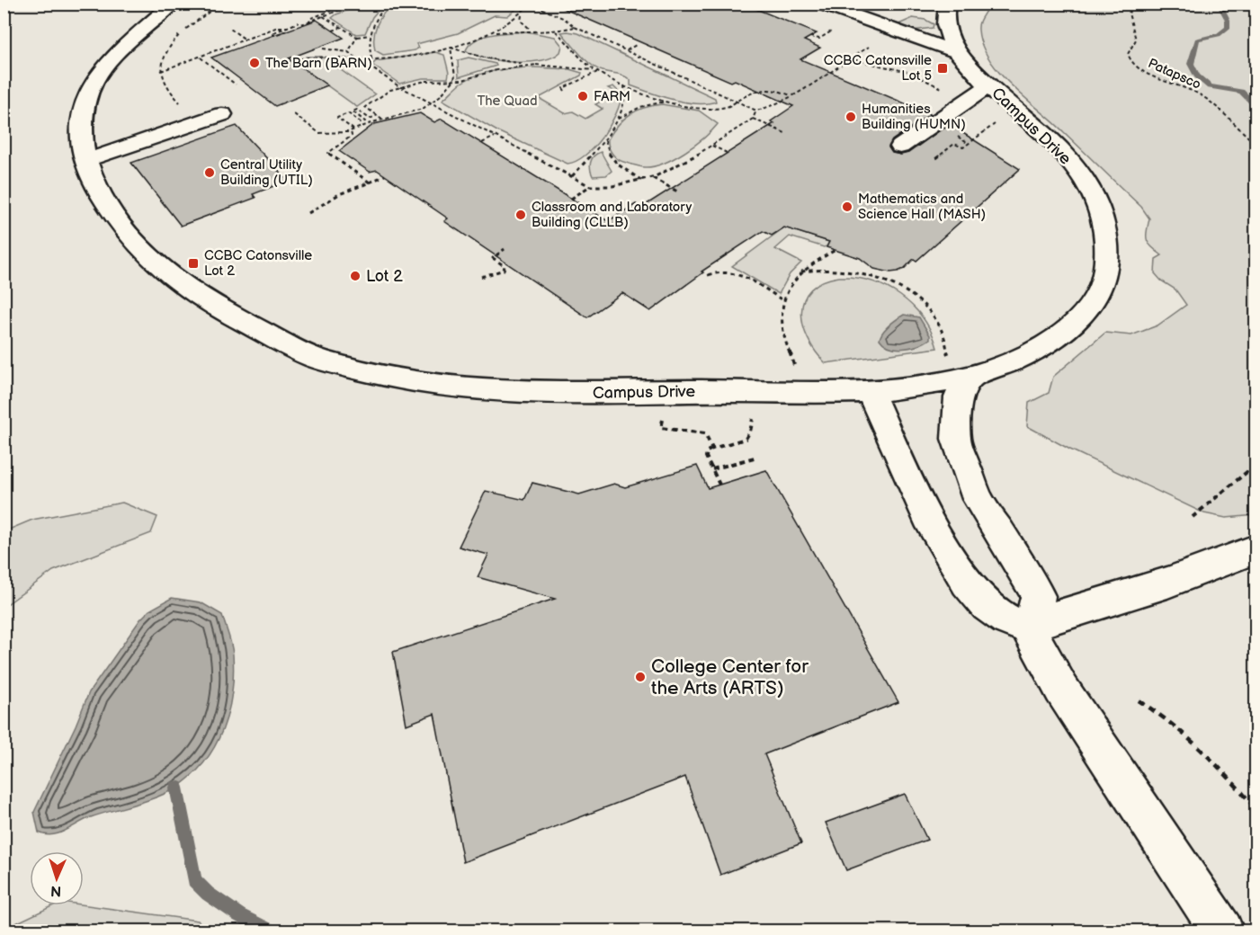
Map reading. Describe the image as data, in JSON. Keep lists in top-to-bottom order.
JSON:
{
  "streets": {
    "street": ["Campus Drive"],
    "path": ["Patapsco"]
  },
  "parks": ["The Quad"],
  "places": {
    "other": [
      "The Barn (BARN)",
      "FARM",
      "Humanities Building (HUMN)",
      "Central Utility Building (UTIL)",
      "Mathematics and Science Hall (MASH)",
      "Classroom and Laboratory Building (CLLB)",
      "Lot 2",
      "College Center for the Arts (ARTS)"
    ],
    "transit": ["CCBC Catonsville Lot 5", "CCBC Catonsville Lot 2"]
  },
  "north": "bottom"
}
